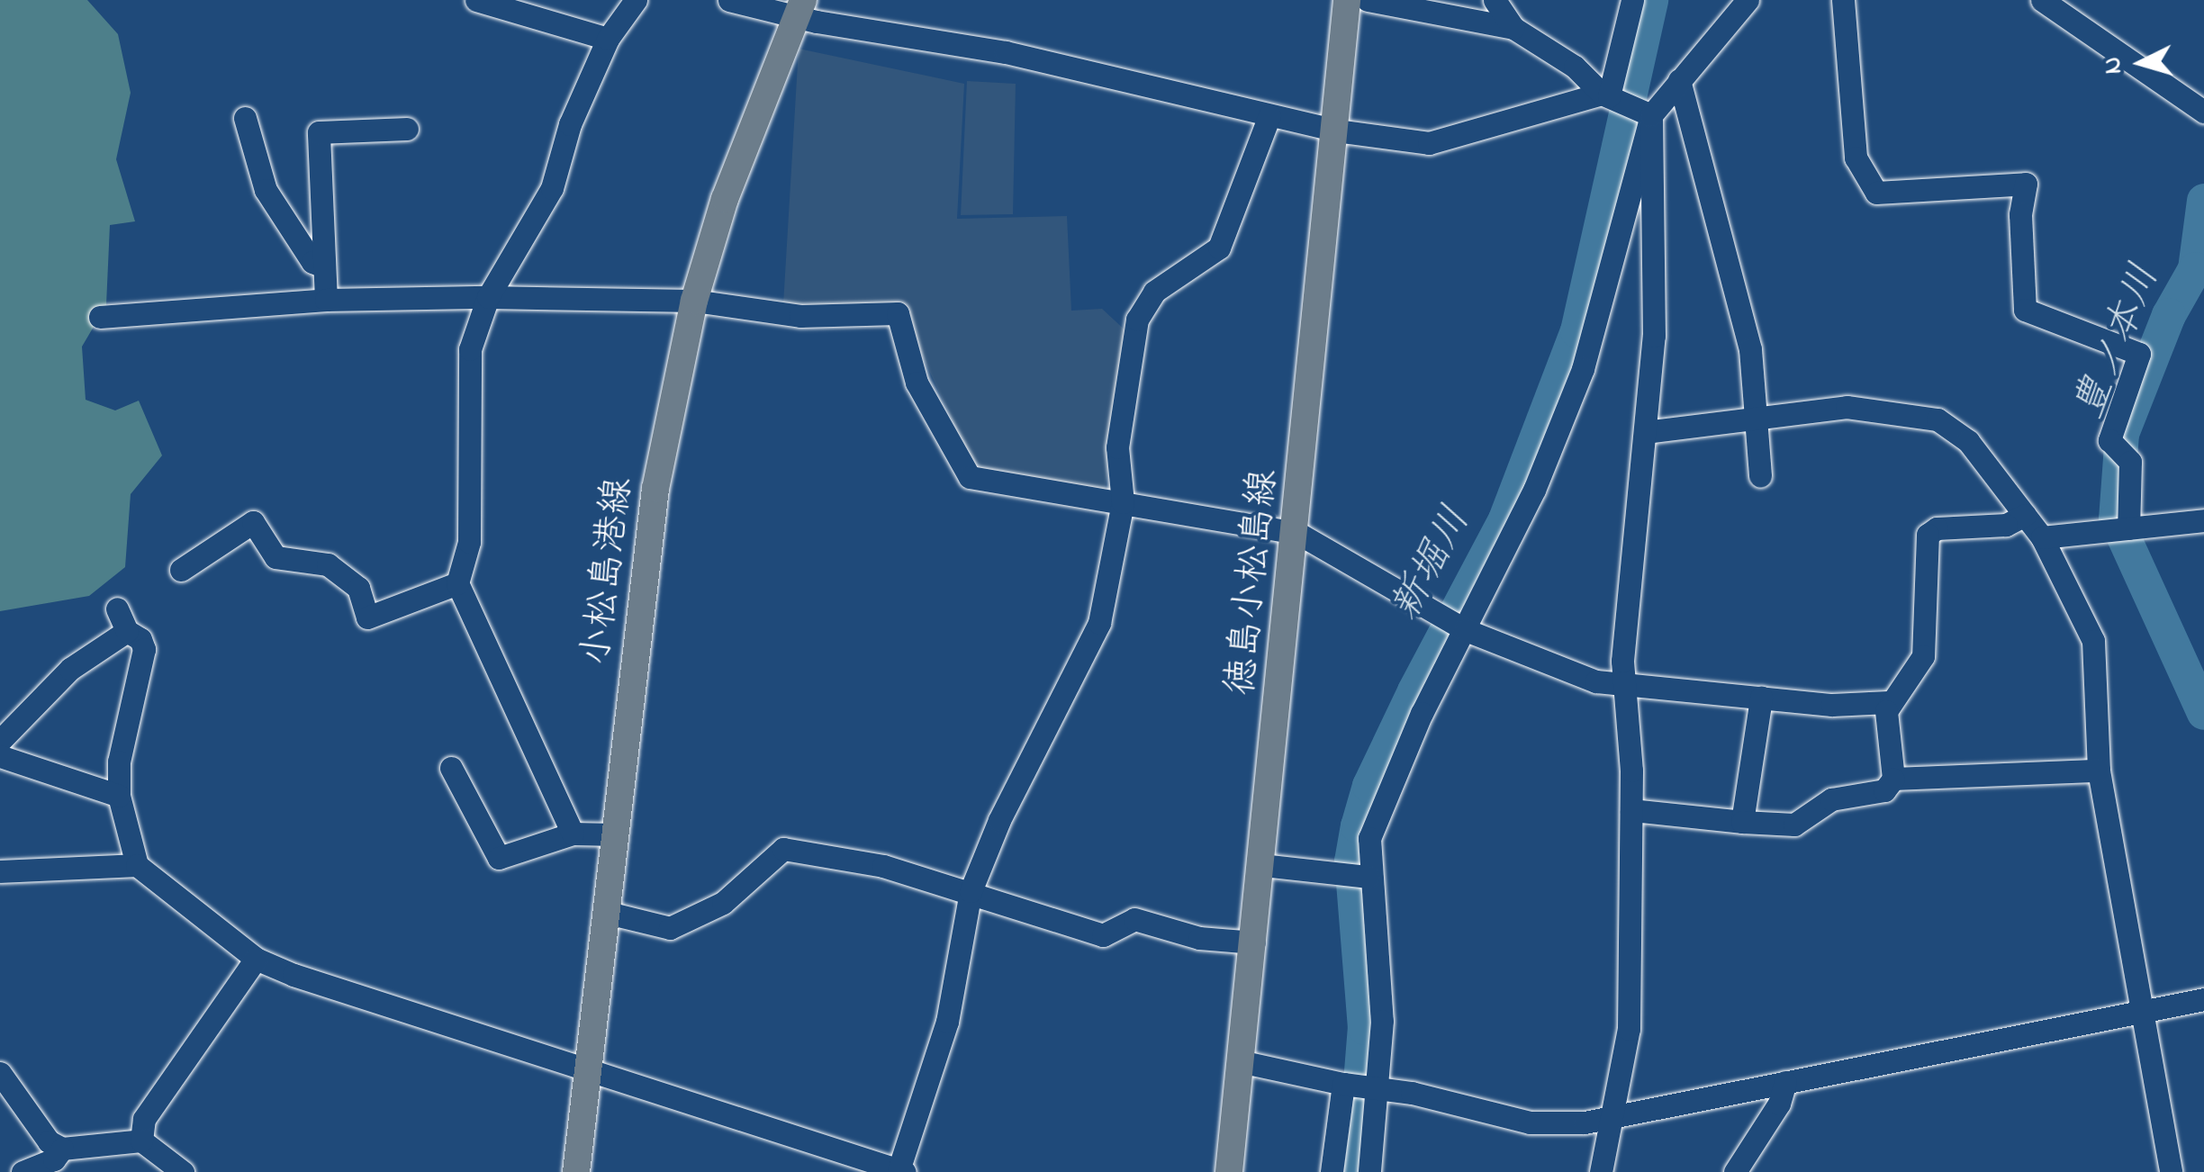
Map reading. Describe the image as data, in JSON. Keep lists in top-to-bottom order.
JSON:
{
  "streets": {
    "main road": ["小松島港線", "徳島小松島線"]
  },
  "water": ["豊ノ本川", "新堀川"],
  "north": "left"
}
